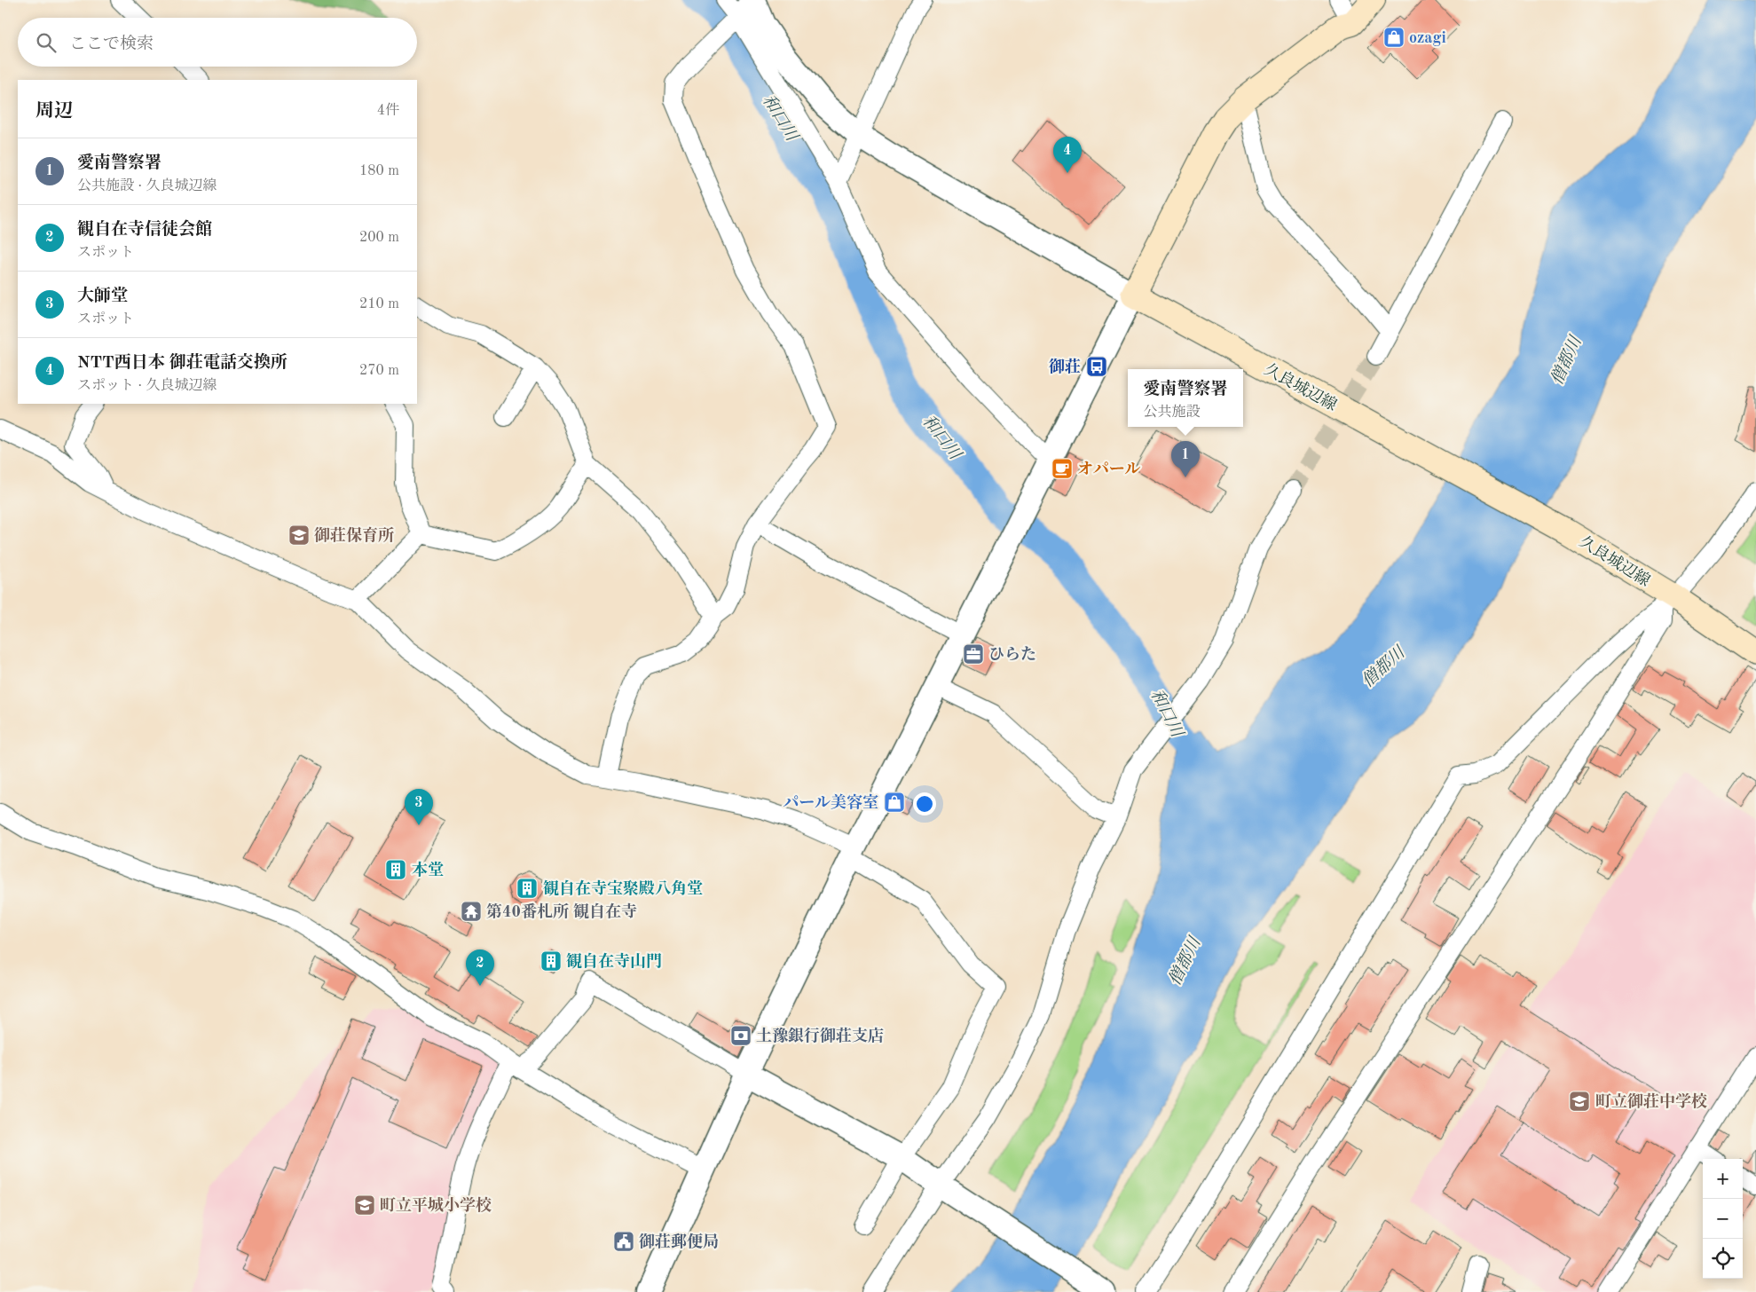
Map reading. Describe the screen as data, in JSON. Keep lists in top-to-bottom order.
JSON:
{
  "streets": {
    "main road": ["久良城辺線"]
  },
  "water": ["和口川", "僧都川"],
  "places": {
    "shop": ["ozagi", "パール美容室"],
    "bus stop": ["御荘"],
    "cafe": ["オパール"],
    "school or university": ["御荘保育所", "町立御荘中学校", "町立平城小学校"],
    "office": ["ひらた"],
    "building": ["本堂", "観自在寺宝聚殿八角堂", "観自在寺山門"],
    "temple": ["第40番札所 観自在寺"],
    "bank": ["土豫銀行御荘支店"],
    "public building": ["御荘郵便局"]
  },
  "page": {
    "search": "ここで検索",
    "heading": ["周辺", "4件"],
    "pins": [
      "4",
      "1",
      "3",
      "2"
    ],
    "list": [
      {
        "mark": "1",
        "name": "愛南警察署",
        "note": "公共施設 · 久良城辺線",
        "value": "180 m"
      },
      {
        "mark": "2",
        "name": "観自在寺信徒会館",
        "note": "スポット",
        "value": "200 m"
      },
      {
        "mark": "3",
        "name": "大師堂",
        "note": "スポット",
        "value": "210 m"
      },
      {
        "mark": "4",
        "name": "NTT西日本 御荘電話交換所",
        "note": "スポット · 久良城辺線",
        "value": "270 m"
      }
    ],
    "popup": ["愛南警察署", "公共施設"],
    "map_buttons": ["+", "−"]
  }
}
